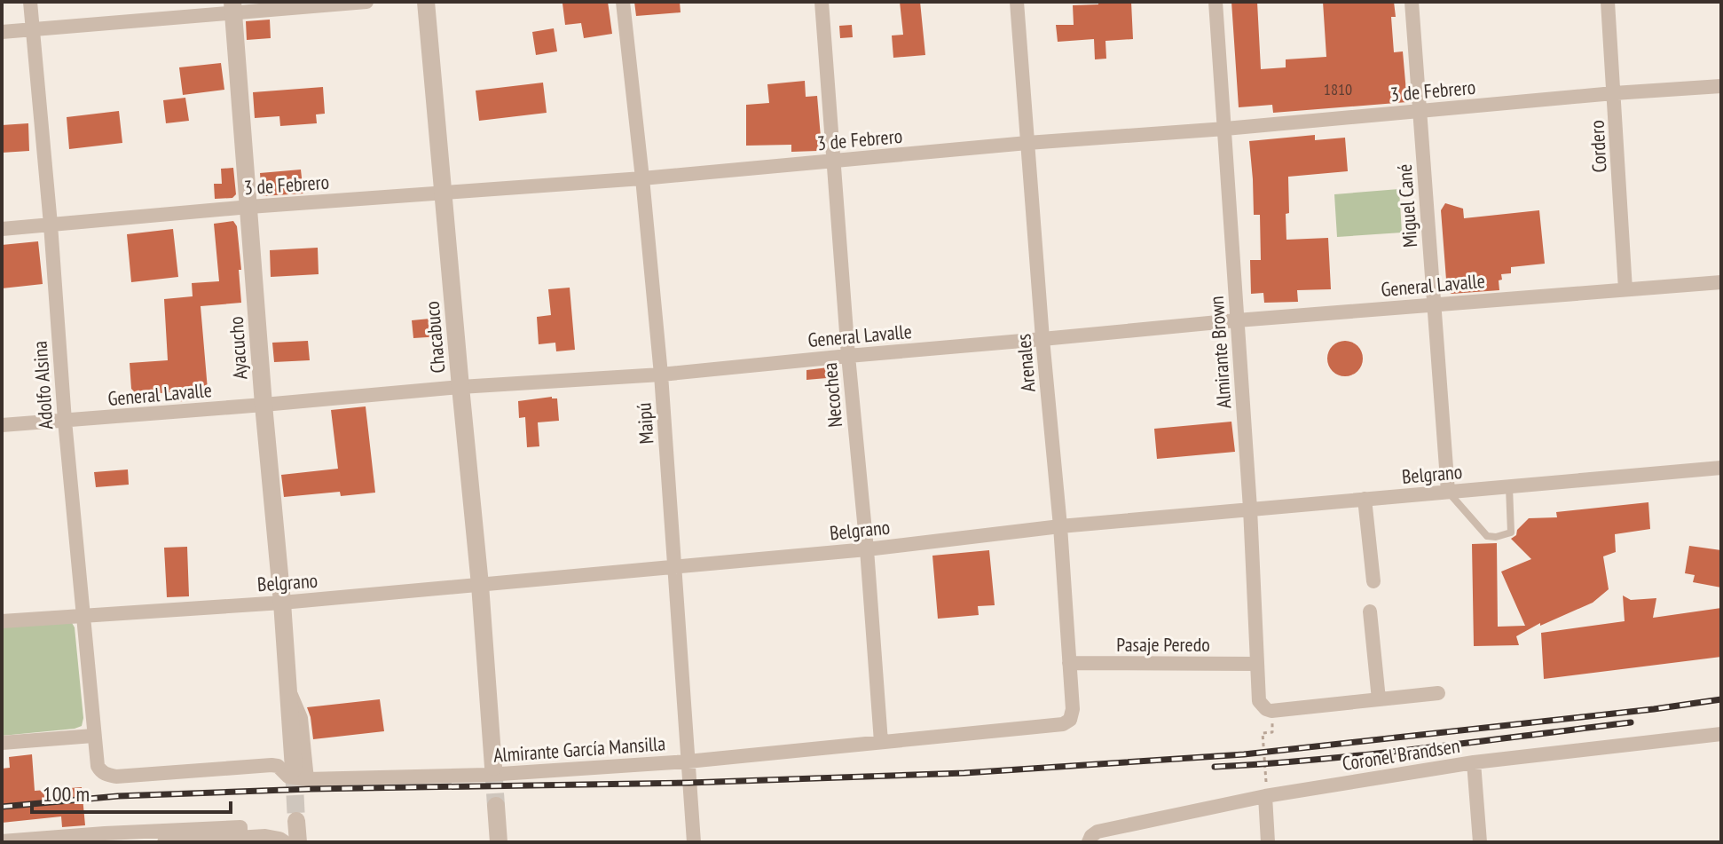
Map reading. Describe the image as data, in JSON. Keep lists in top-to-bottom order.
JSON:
{
  "streets": {
    "street": [
      "3 de Febrero",
      "Cordero",
      "Miguel Cané",
      "General Lavalle",
      "Chacabuco",
      "Ayacucho",
      "Almirante Brown",
      "Arenales",
      "Adolfo Alsina",
      "Necochea",
      "Maipú",
      "Belgrano",
      "Pasaje Peredo",
      "Almirante García Mansilla",
      "Coronel Brandsen"
    ]
  },
  "crossings": [
    ["3 de Febrero", "Cordero"],
    ["3 de Febrero", "Miguel Cané"],
    ["3 de Febrero", "Chacabuco"],
    ["3 de Febrero", "Ayacucho"],
    ["3 de Febrero", "Almirante Brown"],
    ["3 de Febrero", "Arenales"],
    ["3 de Febrero", "Adolfo Alsina"],
    ["3 de Febrero", "Necochea"],
    ["3 de Febrero", "Maipú"],
    ["Cordero", "General Lavalle"],
    ["Miguel Cané", "General Lavalle"],
    ["Miguel Cané", "Belgrano"],
    ["General Lavalle", "Chacabuco"],
    ["General Lavalle", "Ayacucho"],
    ["General Lavalle", "Almirante Brown"],
    ["General Lavalle", "Arenales"],
    ["General Lavalle", "Adolfo Alsina"],
    ["General Lavalle", "Necochea"],
    ["General Lavalle", "Maipú"],
    ["Chacabuco", "Belgrano"],
    ["Chacabuco", "Almirante García Mansilla"],
    ["Ayacucho", "Belgrano"],
    ["Ayacucho", "Almirante García Mansilla"],
    ["Almirante Brown", "Belgrano"],
    ["Almirante Brown", "Pasaje Peredo"],
    ["Arenales", "Belgrano"],
    ["Arenales", "Pasaje Peredo"],
    ["Arenales", "Almirante García Mansilla"],
    ["Adolfo Alsina", "Belgrano"],
    ["Adolfo Alsina", "Almirante García Mansilla"],
    ["Necochea", "Belgrano"],
    ["Necochea", "Almirante García Mansilla"],
    ["Maipú", "Belgrano"],
    ["Maipú", "Almirante García Mansilla"]
  ],
  "house_numbers": ["1810"],
  "scale_bar": "100 m"
}
